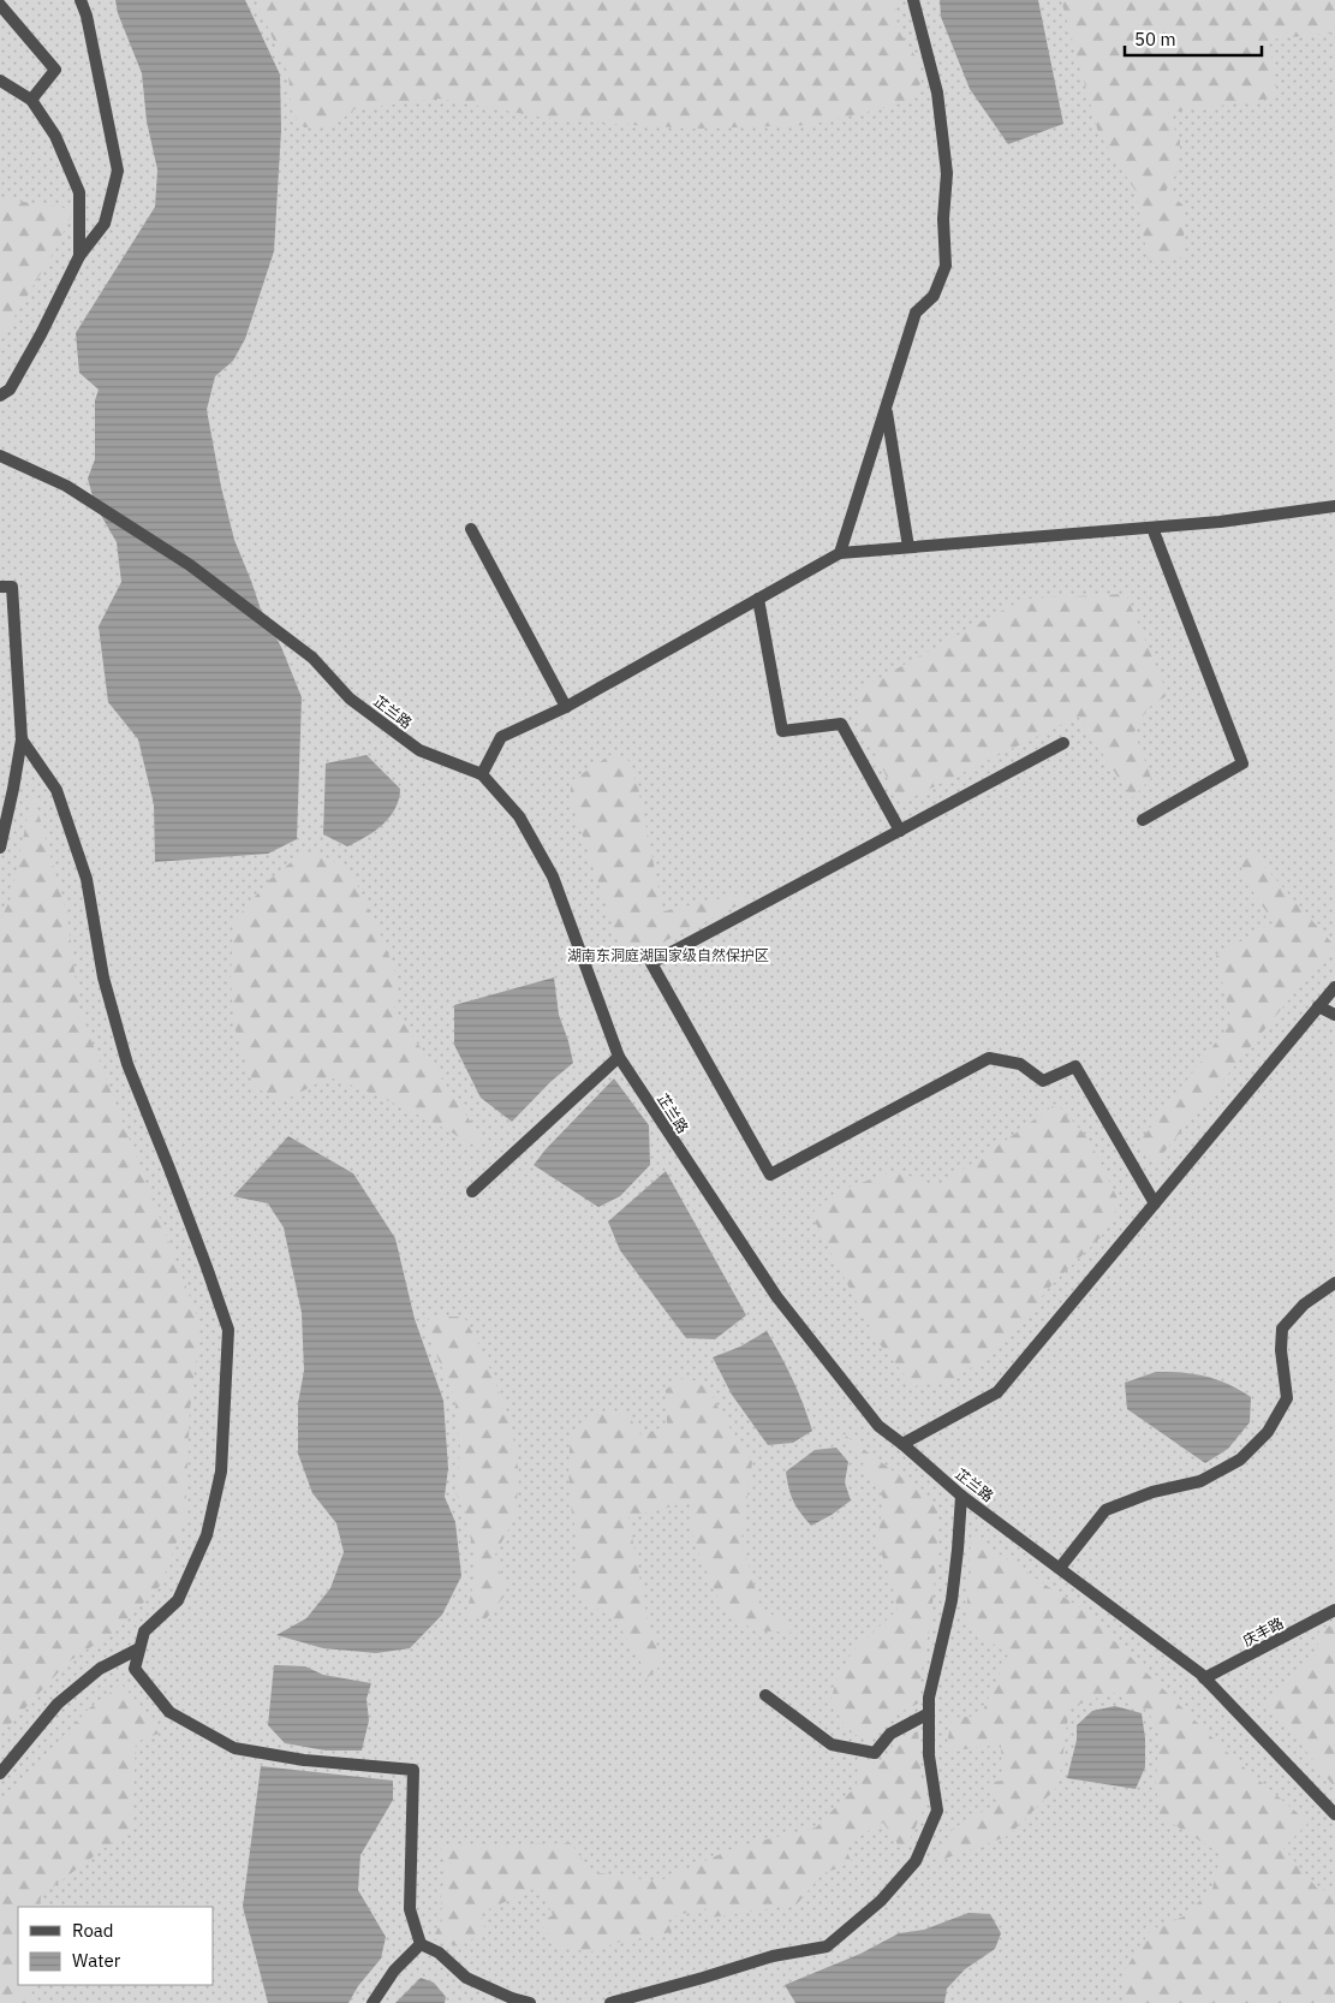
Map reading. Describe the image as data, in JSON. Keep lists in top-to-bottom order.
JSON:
{
  "streets": {
    "street": ["芷兰路", "庆丰路"]
  },
  "crossings": [
    ["芷兰路", "庆丰路"]
  ],
  "parks": ["湖南东洞庭湖国家级自然保护区"],
  "legend": ["Road", "Water"],
  "scale_bar": "50 m"
}
